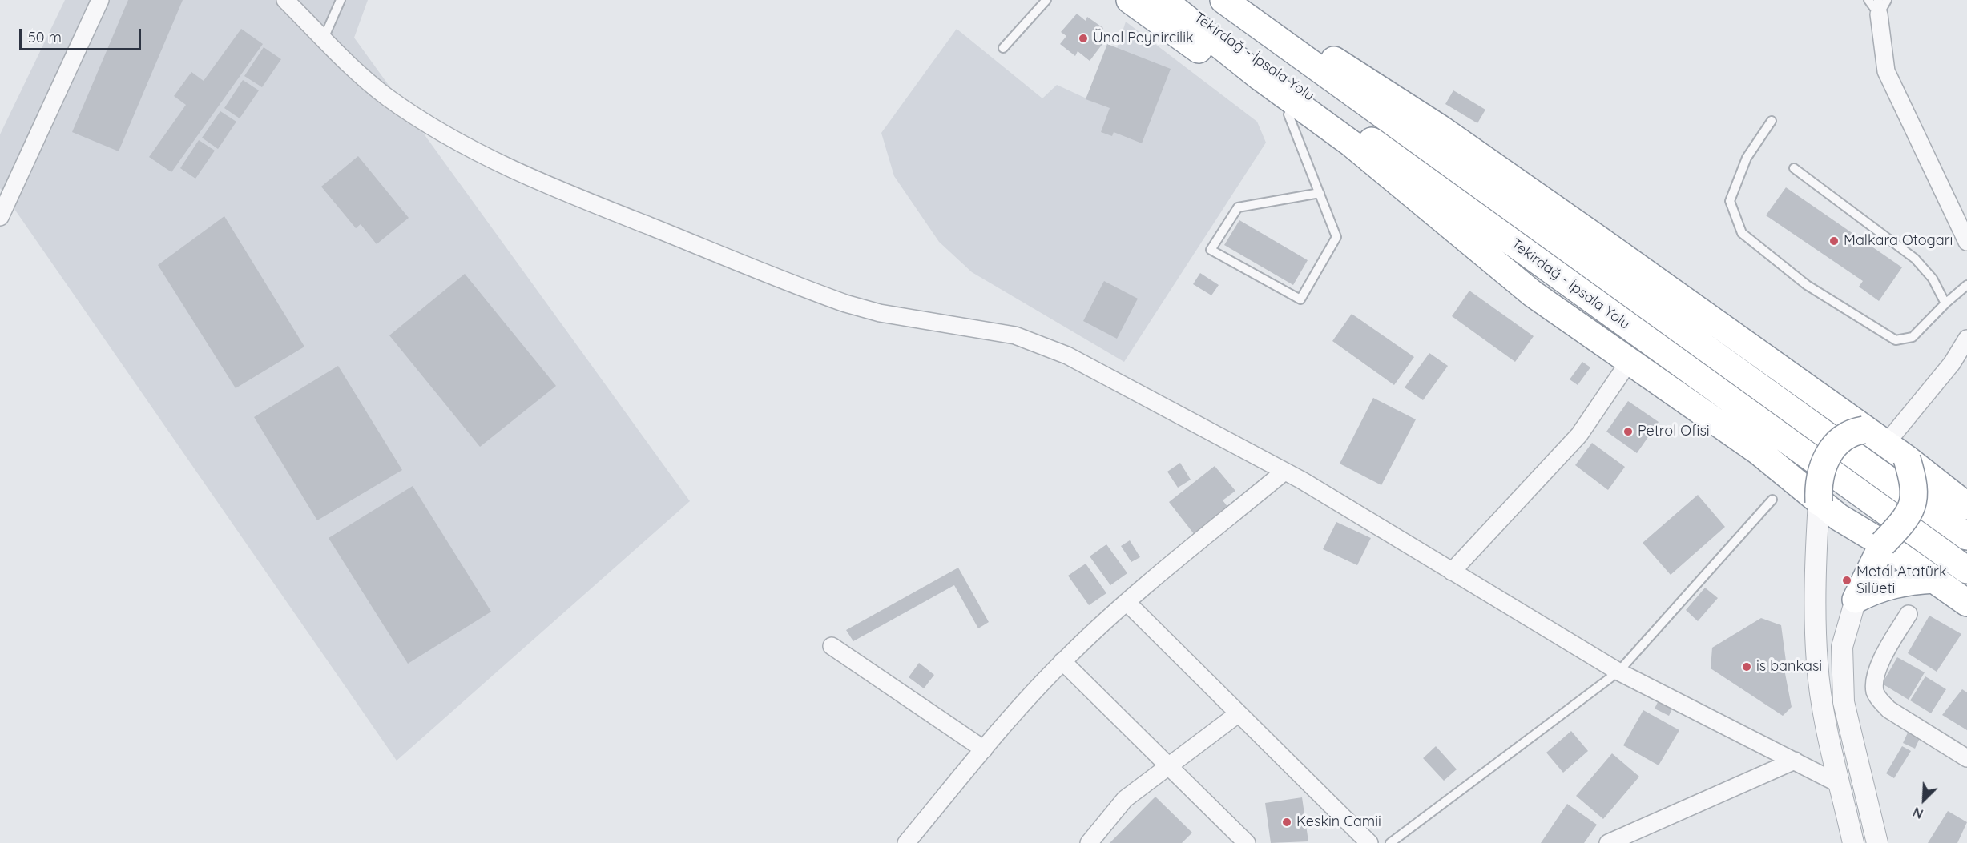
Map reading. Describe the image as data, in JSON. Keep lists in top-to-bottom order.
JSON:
{
  "streets": {
    "highway": ["Tekirdağ - İpsala Yolu"]
  },
  "places": [
    "Ünal Peynircilik",
    "Malkara Otogarı",
    "Petrol Ofisi",
    "Metal Atatürk Silüeti",
    "is bankasi",
    "Keskin Camii"
  ],
  "scale_bar": "50 m",
  "north": "bottom left"
}
